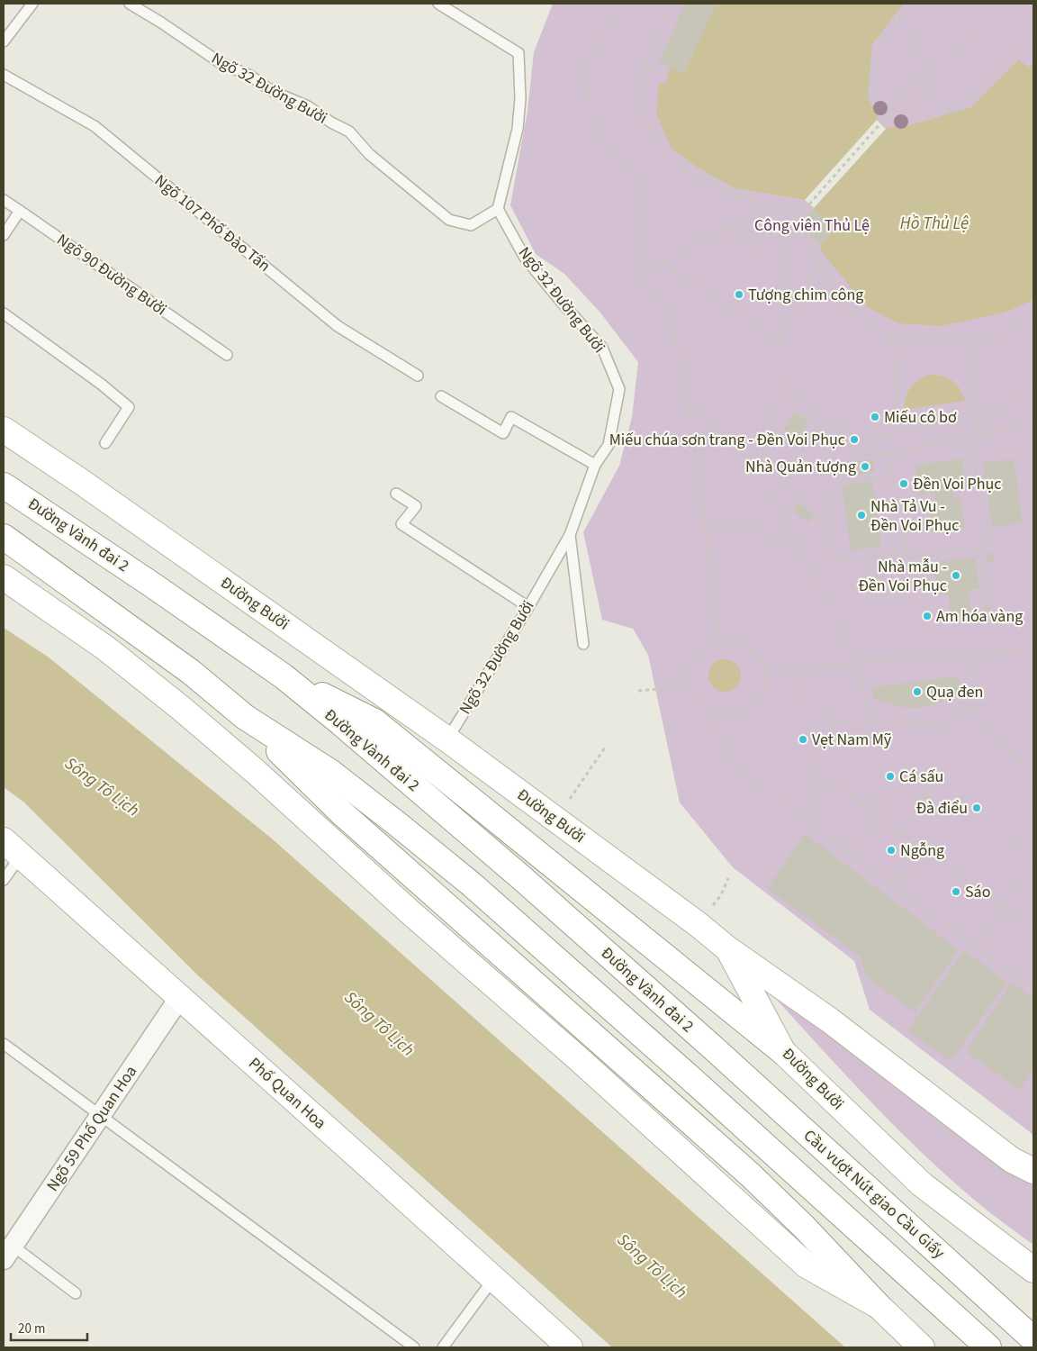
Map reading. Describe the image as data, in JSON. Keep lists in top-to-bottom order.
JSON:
{
  "streets": {
    "main road": [
      "Đường Vành đai 2",
      "Đường Bưởi",
      "Phố Quan Hoa",
      "Cầu vượt Nút giao Cầu Giấy"
    ],
    "street": ["Ngõ 59 Phố Quan Hoa"],
    "lane": ["Ngõ 32 Đường Bưởi", "Ngõ 107 Phố Đào Tấn", "Ngõ 90 Đường Bưởi"]
  },
  "crossings": [
    ["Ngõ 32 Đường Bưởi", "Đường Bưởi"],
    ["Đường Vành đai 2", "Cầu vượt Nút giao Cầu Giấy"],
    ["Phố Quan Hoa", "Ngõ 59 Phố Quan Hoa"]
  ],
  "water": ["Hồ Thủ Lệ", "Sông Tô Lịch"],
  "parks": ["Công viên Thủ Lệ"],
  "places": [
    "Tượng chim công",
    "Miếu cô bơ",
    "Miếu chúa sơn trang - Đền Voi Phục",
    "Nhà Quản tượng",
    "Đền Voi Phục",
    "Nhà Tả Vu - Đền Voi Phục",
    "Nhà mẫu - Đền Voi Phục",
    "Am hóa vàng",
    "Quạ đen",
    "Vẹt Nam Mỹ",
    "Cá sấu",
    "Đà điểu",
    "Ngỗng",
    "Sáo"
  ],
  "scale_bar": "20 m"
}
